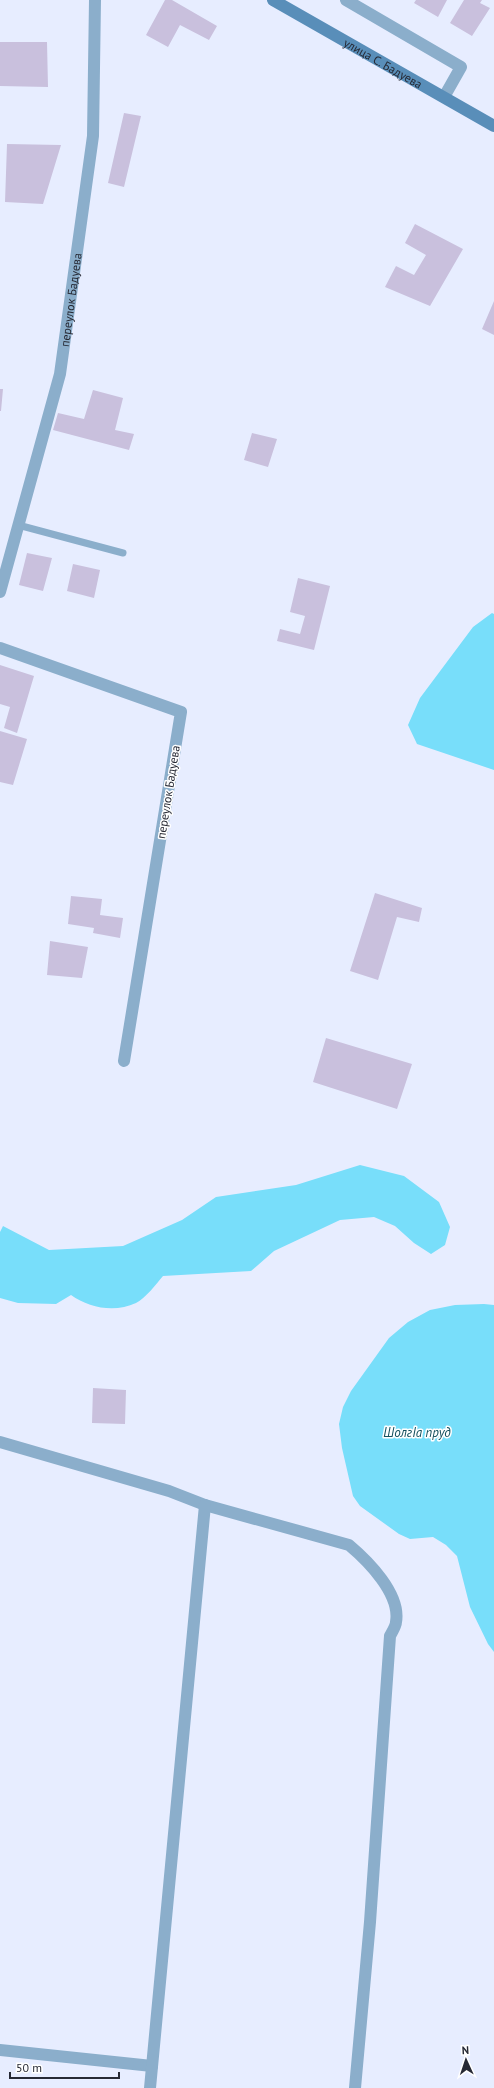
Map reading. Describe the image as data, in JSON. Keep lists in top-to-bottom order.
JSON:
{
  "streets": {
    "main road": ["улица С. Бадуева"],
    "street": ["переулок Бадуева"]
  },
  "water": ["ШолгIа пруд"],
  "scale_bar": "50 m",
  "north": "top"
}
